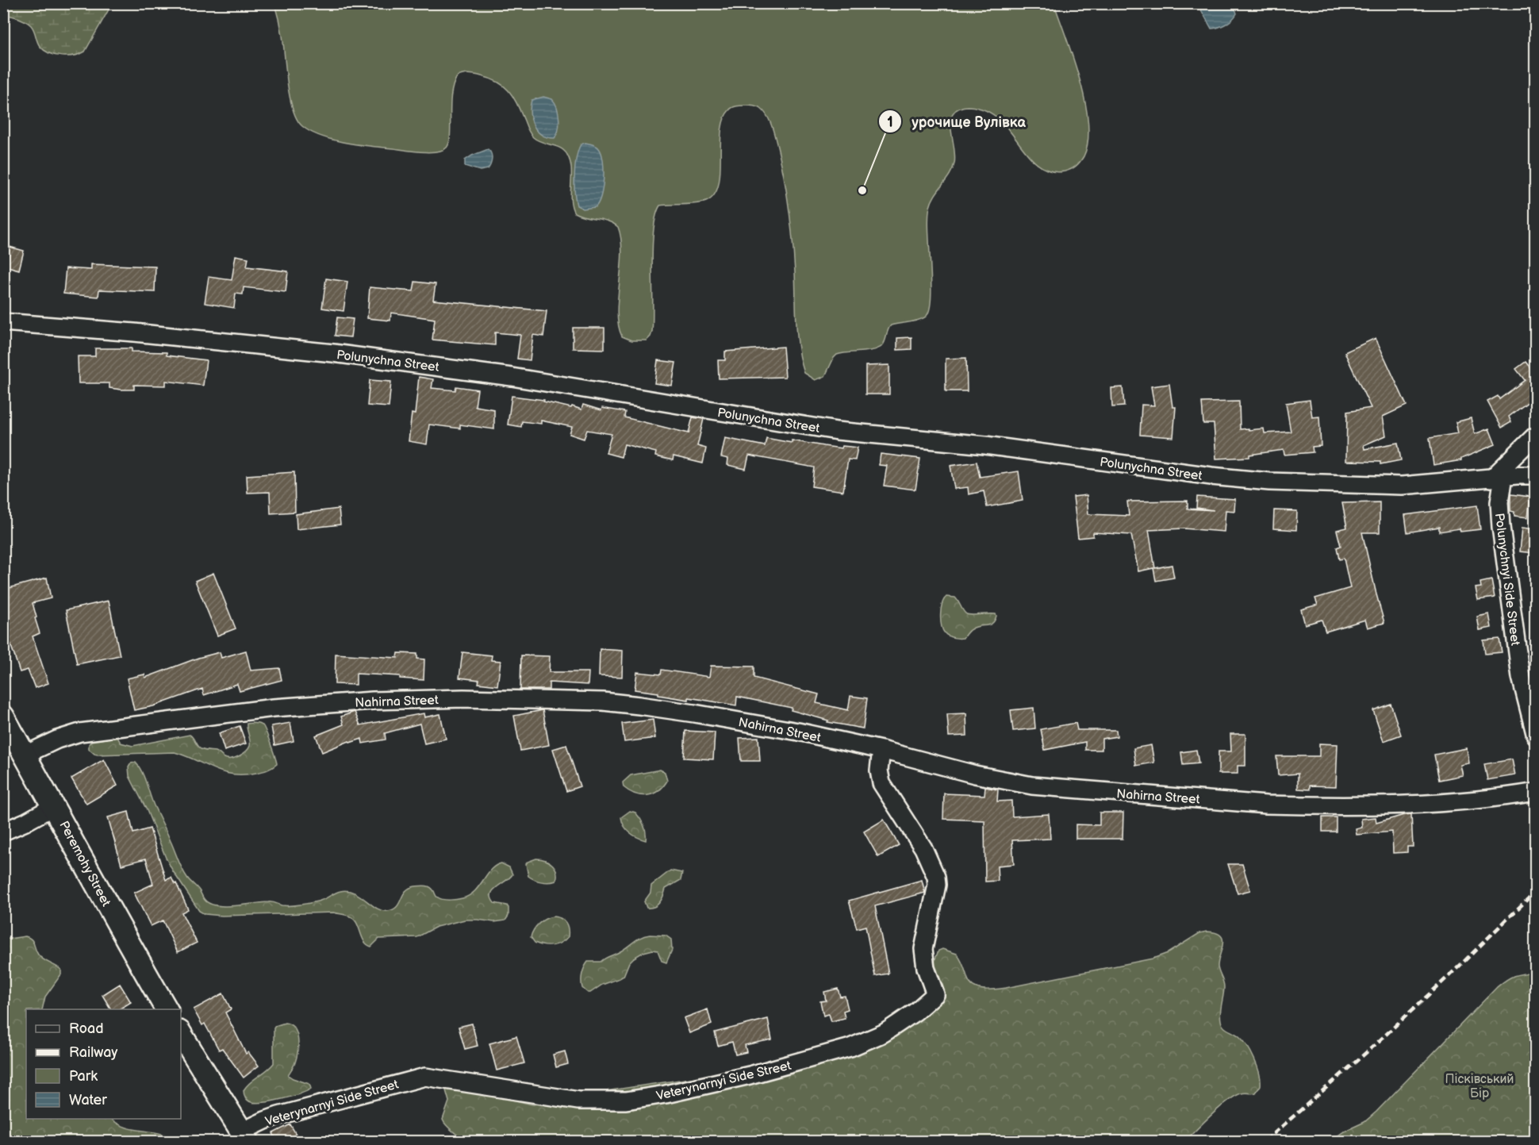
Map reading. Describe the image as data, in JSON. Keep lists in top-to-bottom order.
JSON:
{
  "streets": {
    "street": [
      "Polunychna Street",
      "Polunychnyi Side Street",
      "Nahirna Street",
      "Peremohy Street",
      "Veterynarnyi Side Street"
    ]
  },
  "crossings": [
    ["Polunychna Street", "Polunychnyi Side Street"],
    ["Nahirna Street", "Peremohy Street"],
    ["Nahirna Street", "Veterynarnyi Side Street"]
  ],
  "parks": ["Пісківський Бір"],
  "places": ["урочище Вулівка"],
  "legend": [
    "Road",
    "Railway",
    "Park",
    "Water"
  ]
}
